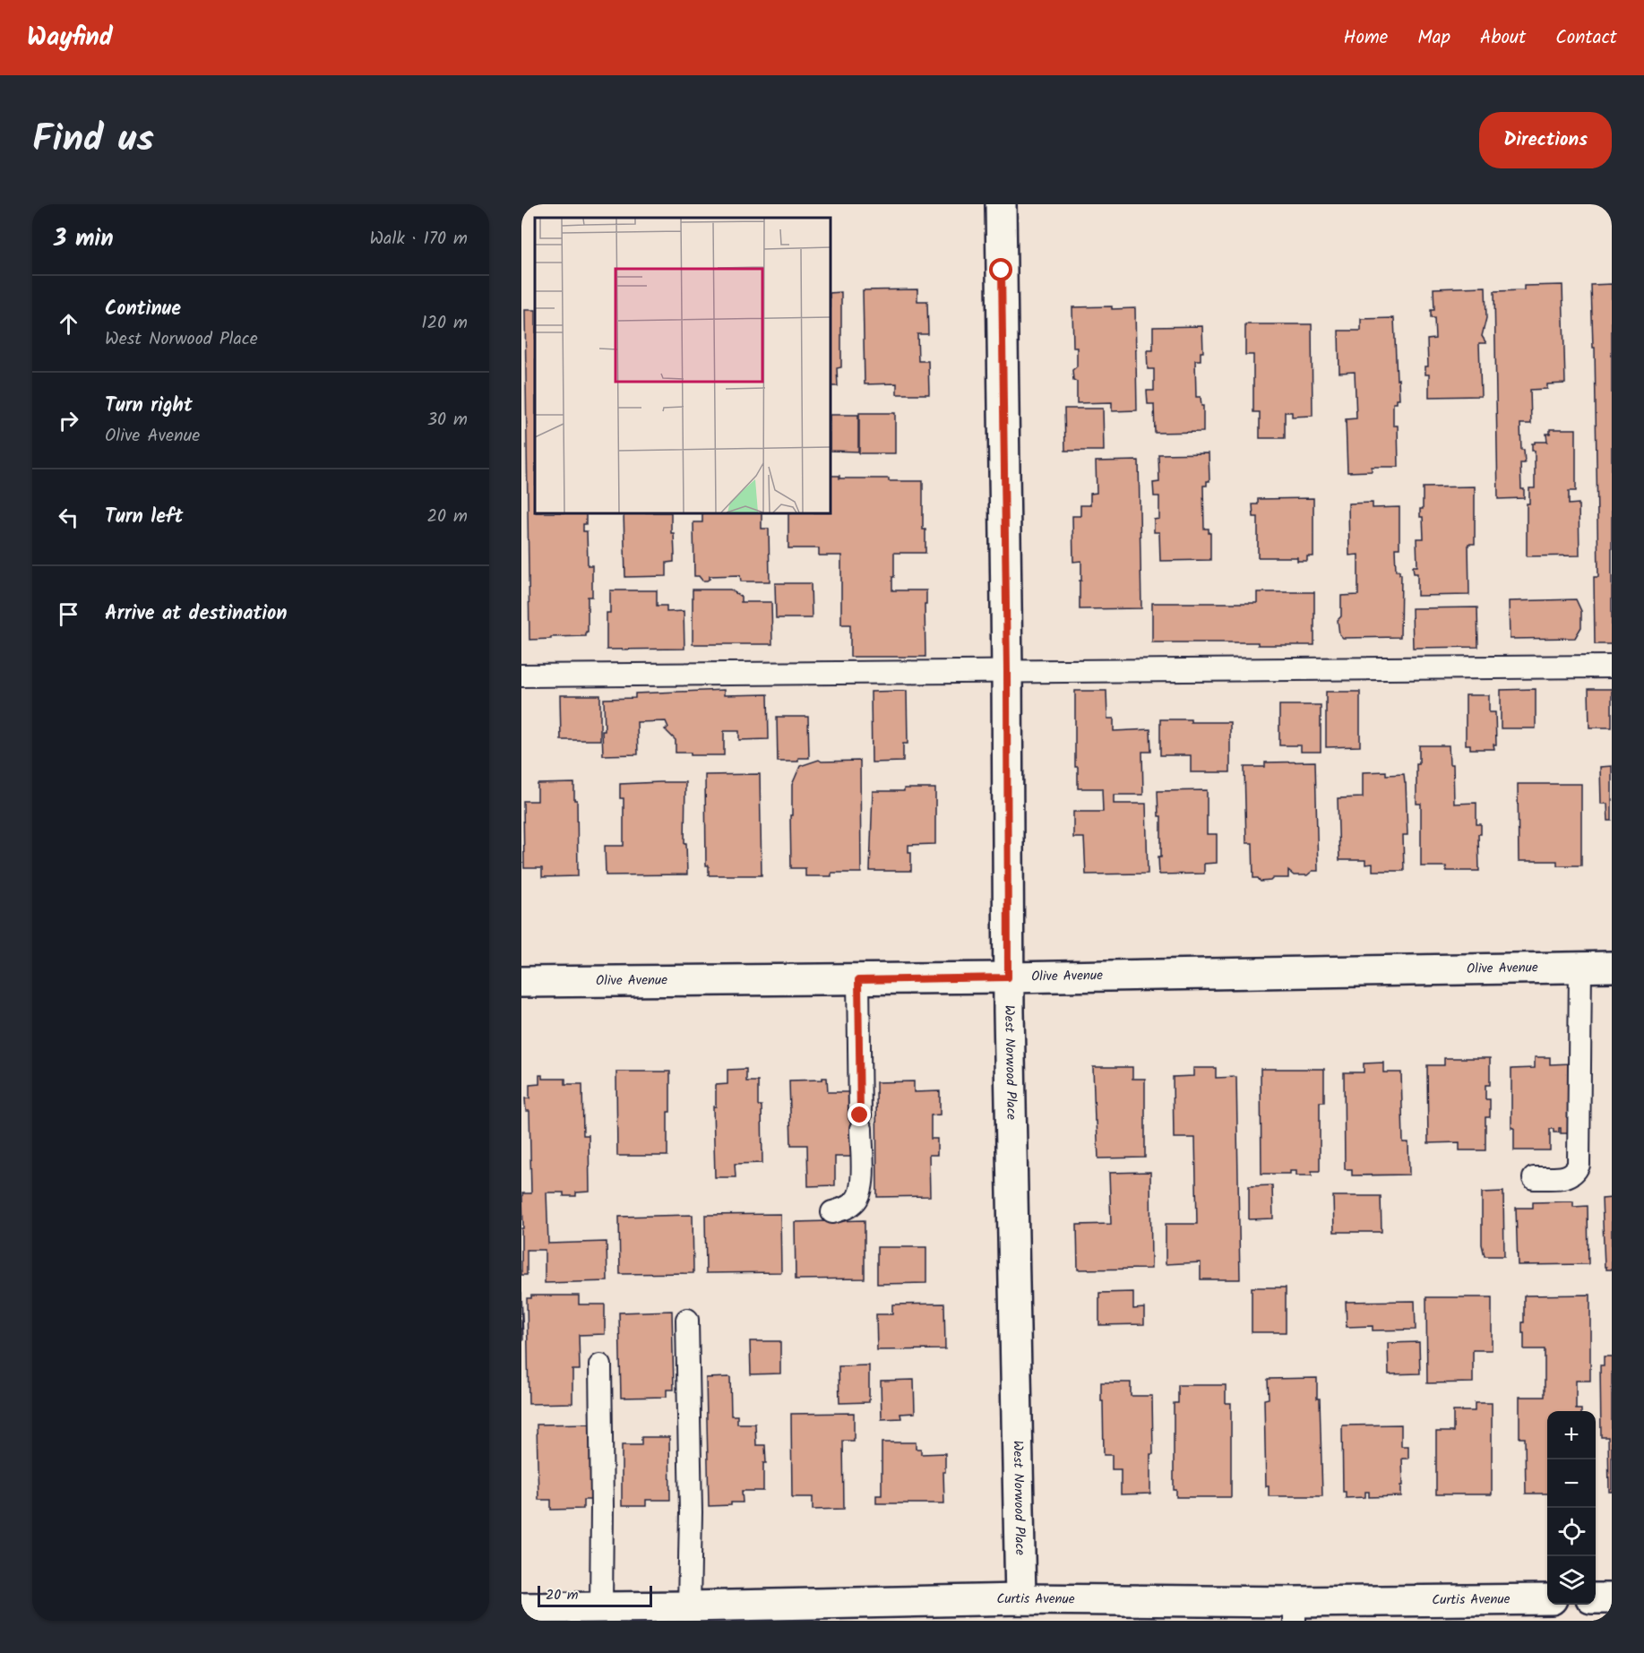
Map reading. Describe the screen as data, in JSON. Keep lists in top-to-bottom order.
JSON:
{
  "streets": {
    "street": ["Olive Avenue", "West Norwood Place", "Curtis Avenue"]
  },
  "crossings": [
    ["Olive Avenue", "West Norwood Place"],
    ["West Norwood Place", "Curtis Avenue"]
  ],
  "scale_bar": "20 m",
  "page": {
    "header": "Wayfind",
    "nav": [
      "Home",
      "Map",
      "About",
      "Contact"
    ],
    "title": "Find us",
    "buttons": "Directions",
    "heading": ["3 min", "Walk · 170 m"],
    "list": [
      ["Continue", "West Norwood Place", "120 m"],
      ["Turn right", "Olive Avenue", "30 m"],
      ["Turn left", "20 m"],
      "Arrive at destination"
    ],
    "map_buttons": ["+", "−"],
    "scale": "20 m"
  }
}
